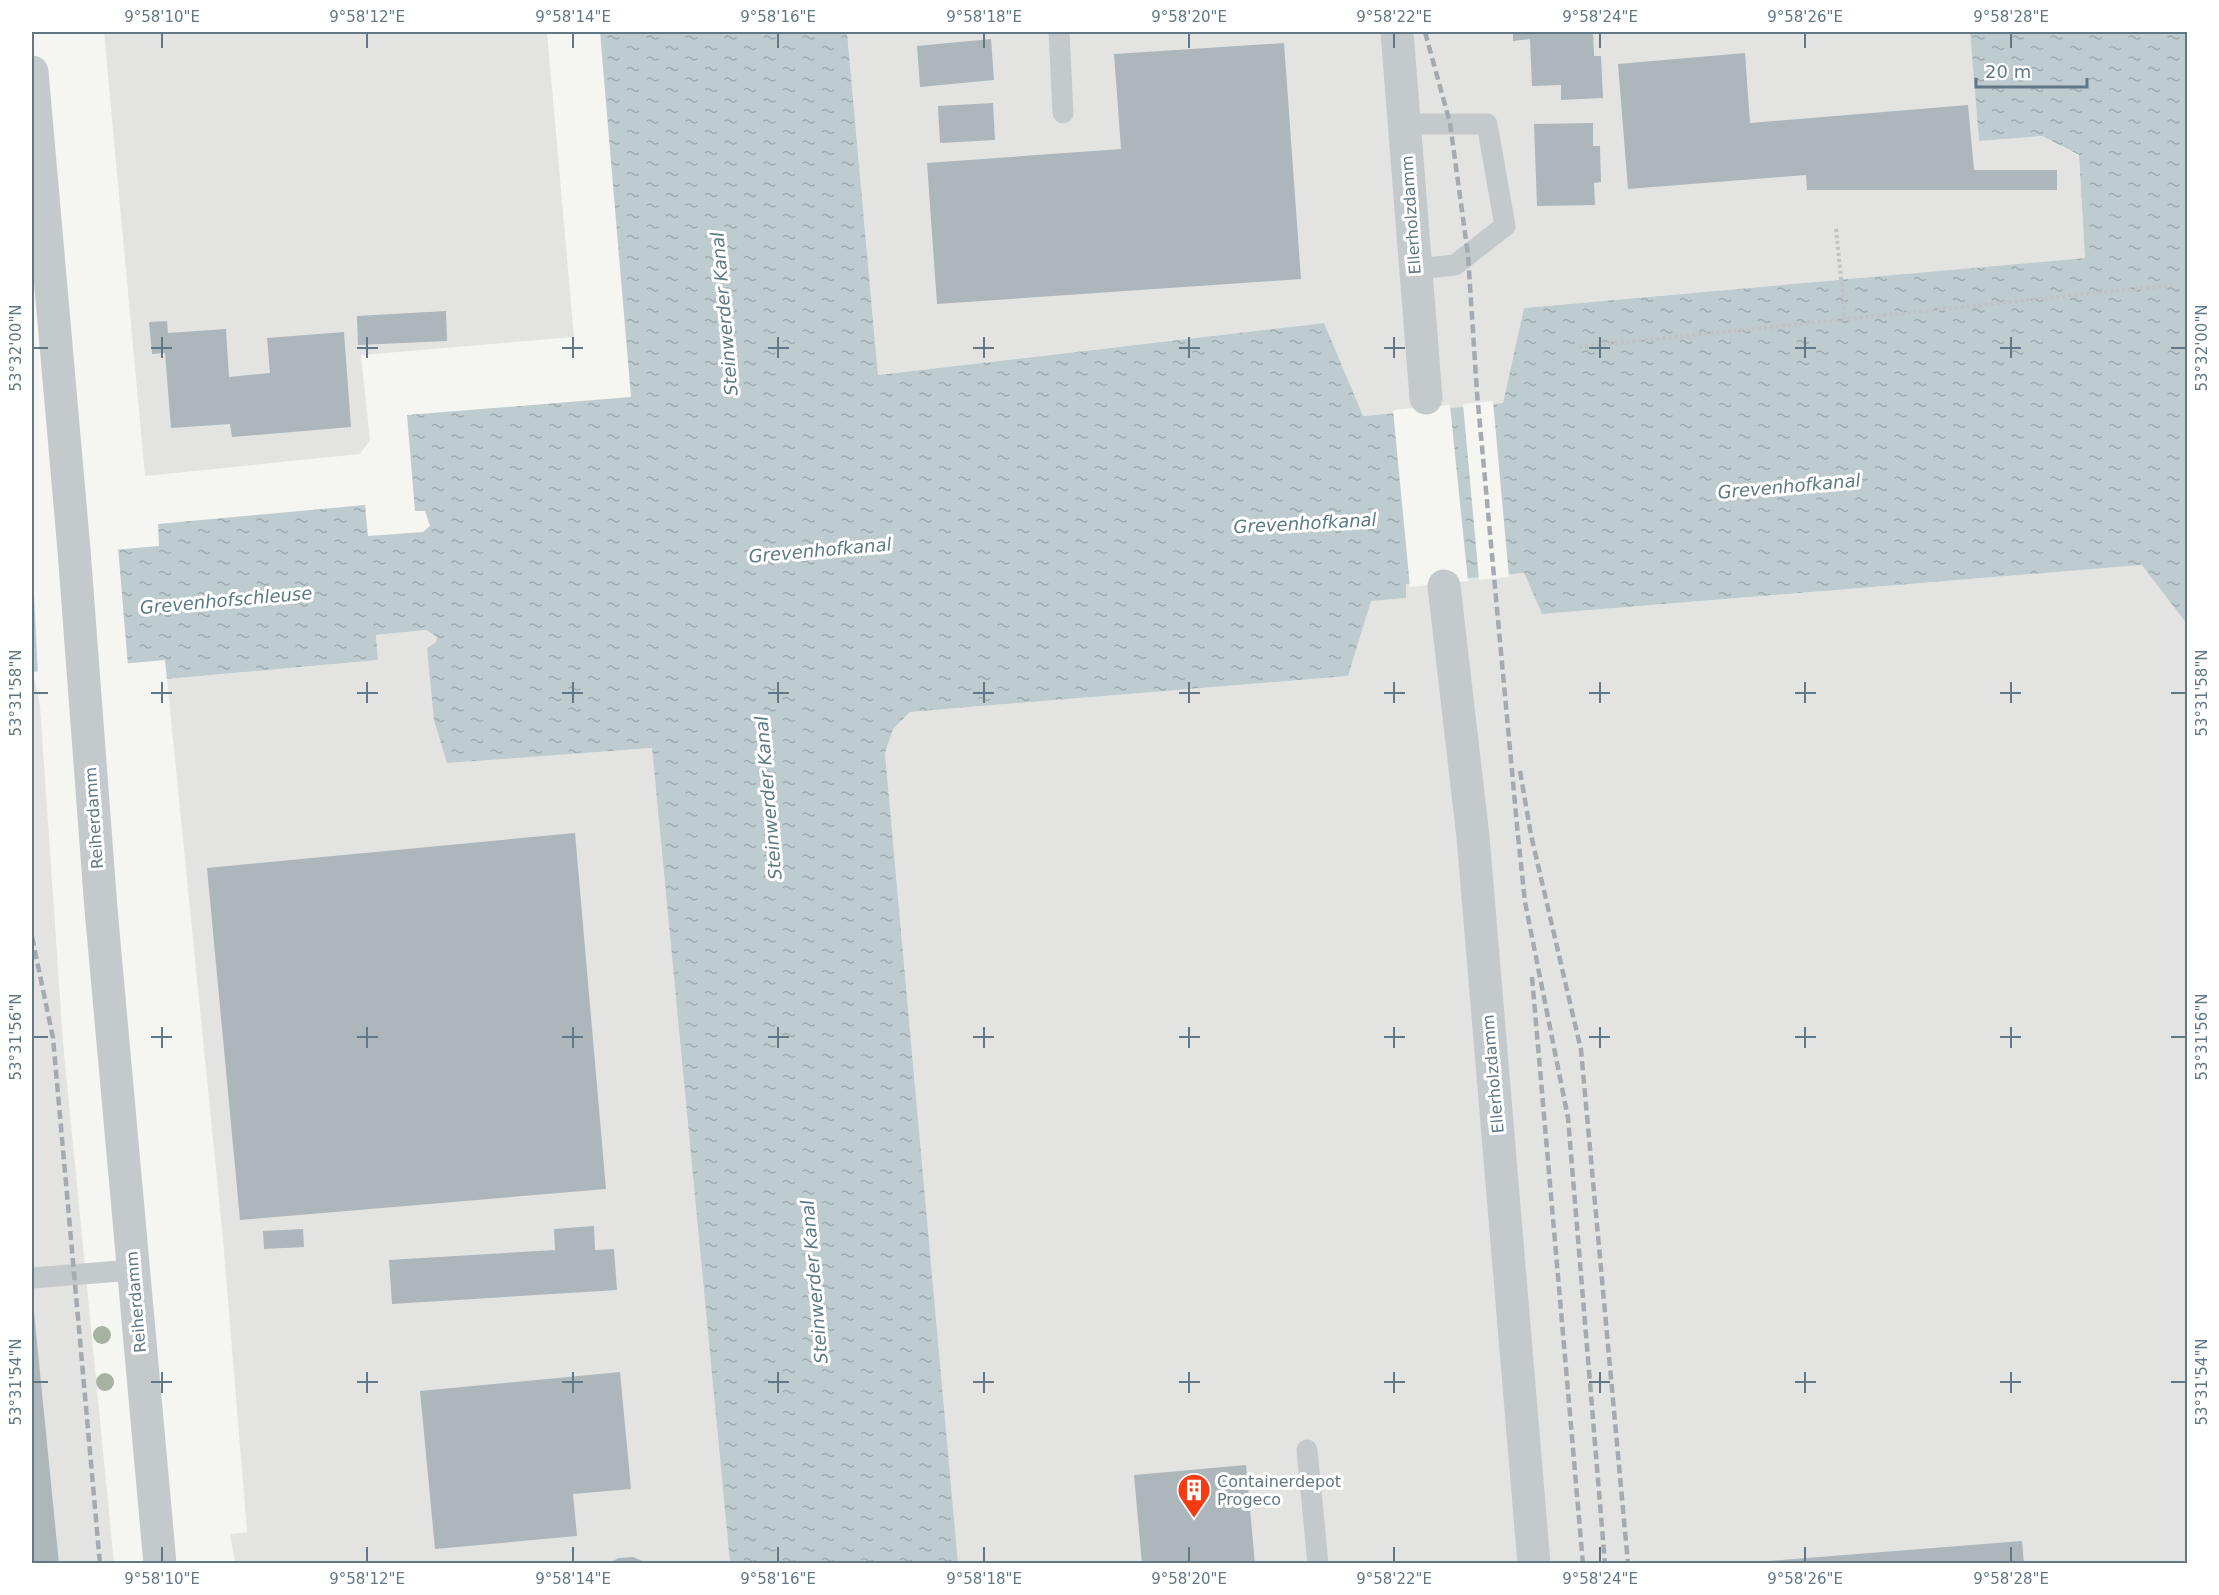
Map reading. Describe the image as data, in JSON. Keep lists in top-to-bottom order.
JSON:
{
  "streets": {
    "street": ["Ellerholzdamm", "Reiherdamm"]
  },
  "water": ["Steinwerder Kanal", "Grevenhofkanal", "Grevenhofschleuse"],
  "places": {
    "building": ["Containerdepot Progeco"]
  },
  "scale_bar": "20 m",
  "coordinates": [
    "9°58'10\"E",
    "9°58'12\"E",
    "9°58'14\"E",
    "9°58'16\"E",
    "9°58'18\"E",
    "9°58'20\"E",
    "9°58'22\"E",
    "9°58'24\"E",
    "9°58'26\"E",
    "9°58'28\"E",
    "53°32'00\"N",
    "53°31'58\"N",
    "53°31'56\"N",
    "53°31'54\"N"
  ]
}
